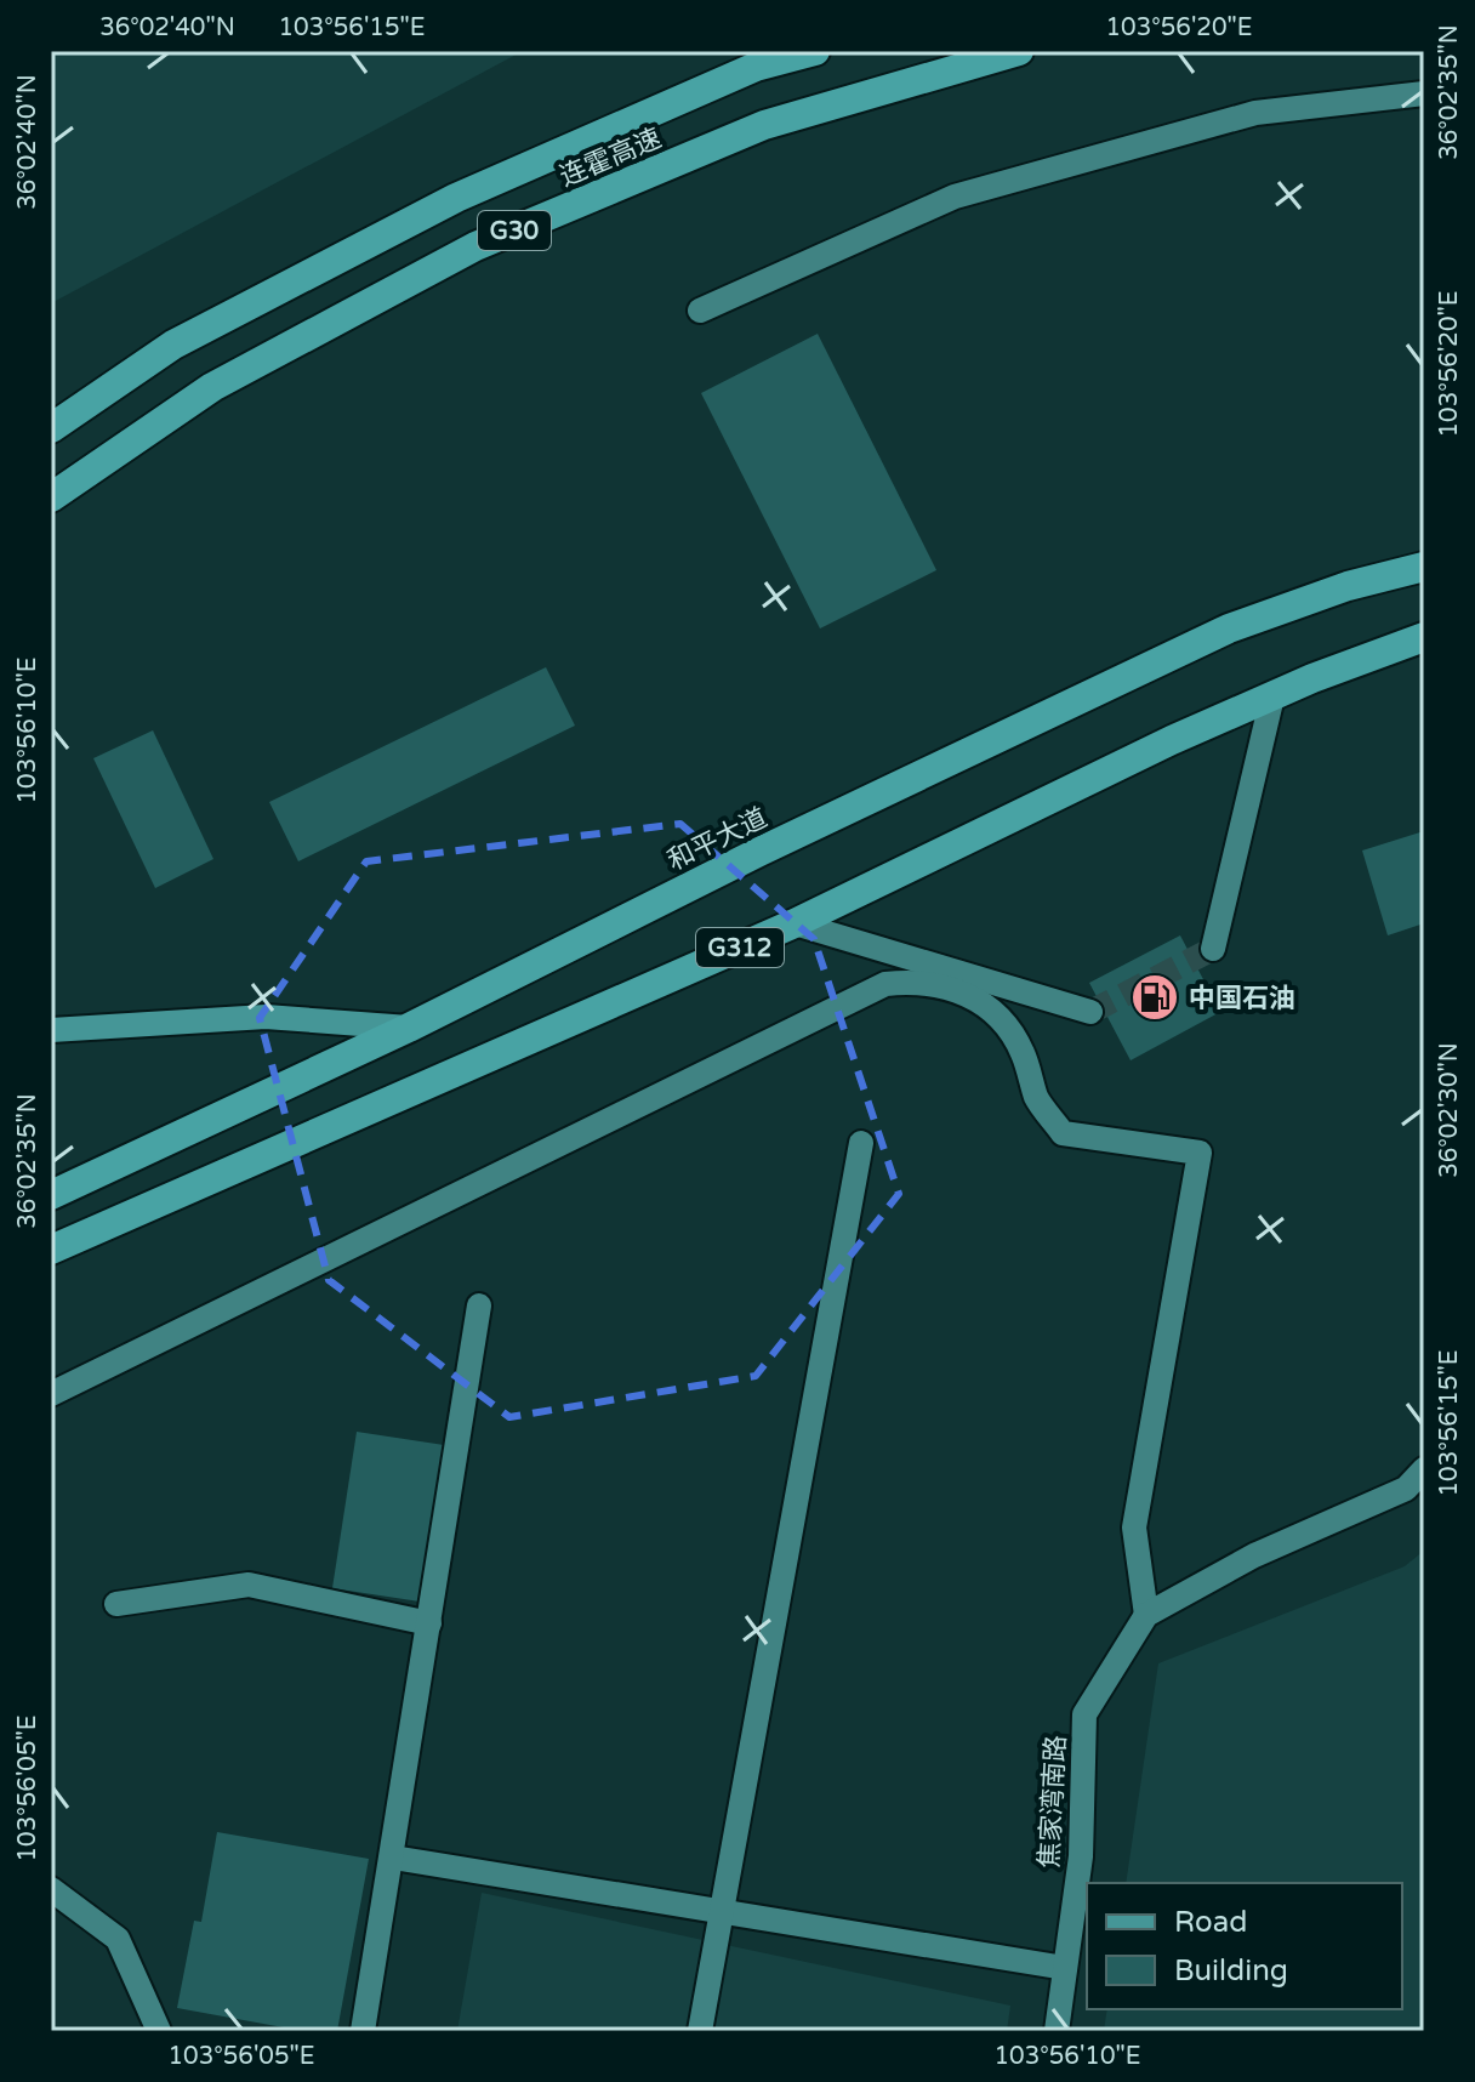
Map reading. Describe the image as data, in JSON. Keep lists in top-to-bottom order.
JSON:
{
  "streets": {
    "highway": [
      "连霍高速",
      "G30",
      "和平大道",
      "G312"
    ],
    "street": ["焦家湾南路"]
  },
  "places": {
    "fuel station": ["中国石油"]
  },
  "legend": ["Road", "Building"],
  "coordinates": [
    "36°02'40\"N",
    "103°56'15\"E",
    "103°56'20\"E",
    "36°02'35\"N",
    "103°56'10\"E",
    "36°02'30\"N",
    "103°56'05\"E"
  ]
}
